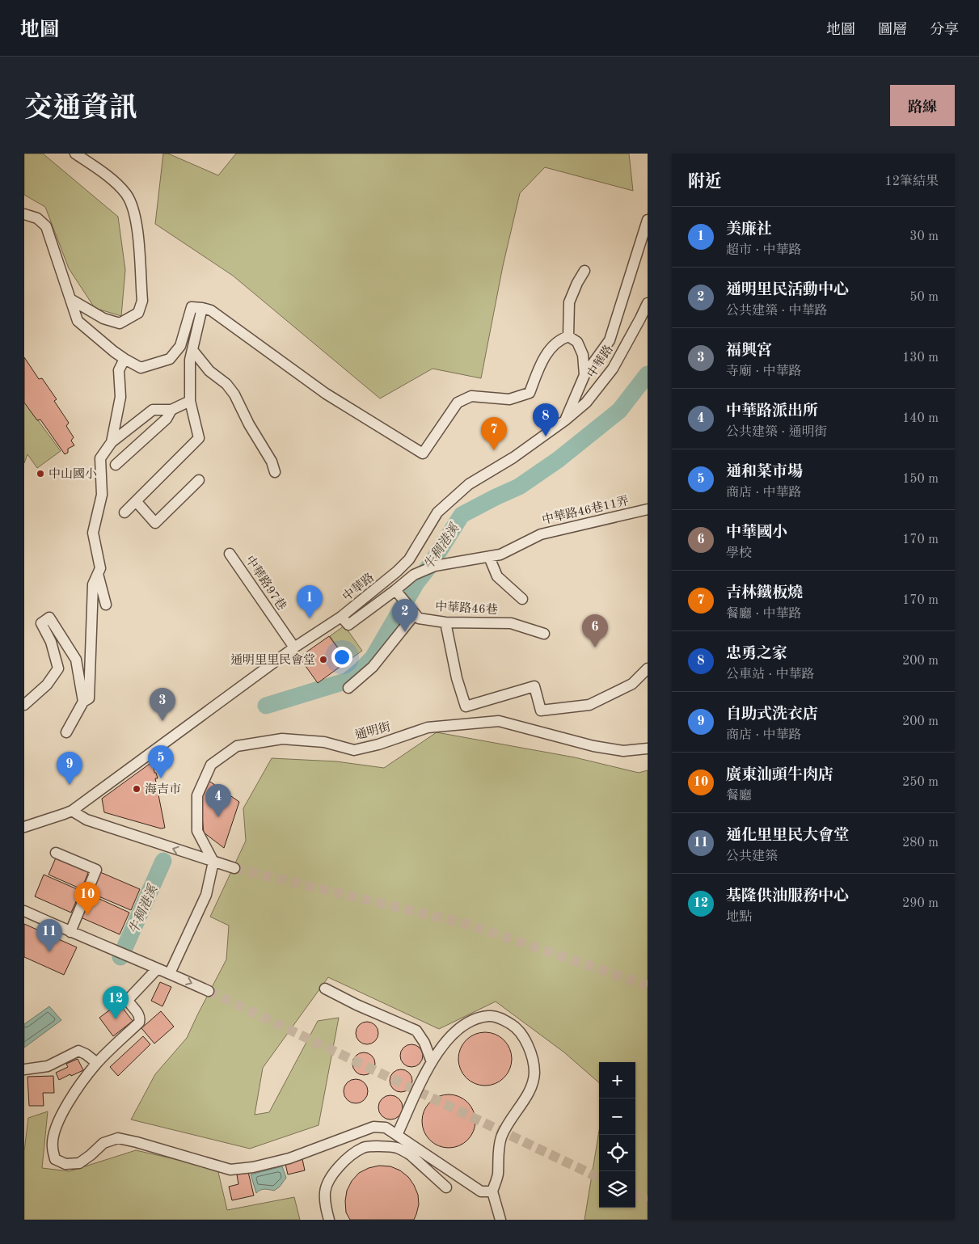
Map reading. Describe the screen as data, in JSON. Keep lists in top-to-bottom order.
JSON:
{
  "streets": {
    "street": [
      "中華路",
      "中華路46巷11弄",
      "中華路97巷",
      "中華路46巷",
      "通明街"
    ]
  },
  "crossings": [
    ["中華路", "中華路97巷"]
  ],
  "water": ["牛稠港溪"],
  "places": ["中山國小", "通明里里民會堂", "海吉市"],
  "page": {
    "header": "地圖",
    "nav": ["地圖", "圖層", "分享"],
    "title": "交通資訊",
    "buttons": "路線",
    "heading": ["附近", "12筆結果"],
    "list": [
      {
        "mark": "1",
        "name": "美廉社",
        "note": "超市 · 中華路",
        "value": "30 m"
      },
      {
        "mark": "2",
        "name": "通明里民活動中心",
        "note": "公共建築 · 中華路",
        "value": "50 m"
      },
      {
        "mark": "3",
        "name": "福興宮",
        "note": "寺廟 · 中華路",
        "value": "130 m"
      },
      {
        "mark": "4",
        "name": "中華路派出所",
        "note": "公共建築 · 通明街",
        "value": "140 m"
      },
      {
        "mark": "5",
        "name": "通和菜市場",
        "note": "商店 · 中華路",
        "value": "150 m"
      },
      {
        "mark": "6",
        "name": "中華國小",
        "note": "學校",
        "value": "170 m"
      },
      {
        "mark": "7",
        "name": "吉林鐵板燒",
        "note": "餐廳 · 中華路",
        "value": "170 m"
      },
      {
        "mark": "8",
        "name": "忠勇之家",
        "note": "公車站 · 中華路",
        "value": "200 m"
      },
      {
        "mark": "9",
        "name": "自助式洗衣店",
        "note": "商店 · 中華路",
        "value": "200 m"
      },
      {
        "mark": "10",
        "name": "廣東汕頭牛肉店",
        "note": "餐廳",
        "value": "250 m"
      },
      {
        "mark": "11",
        "name": "通化里里民大會堂",
        "note": "公共建築",
        "value": "280 m"
      },
      {
        "mark": "12",
        "name": "基隆供油服務中心",
        "note": "地點",
        "value": "290 m"
      }
    ],
    "pins": [
      "8",
      "7",
      "1",
      "2",
      "6",
      "3",
      "5",
      "9",
      "4",
      "10",
      "11",
      "12"
    ],
    "map_buttons": ["+", "−"]
  }
}
